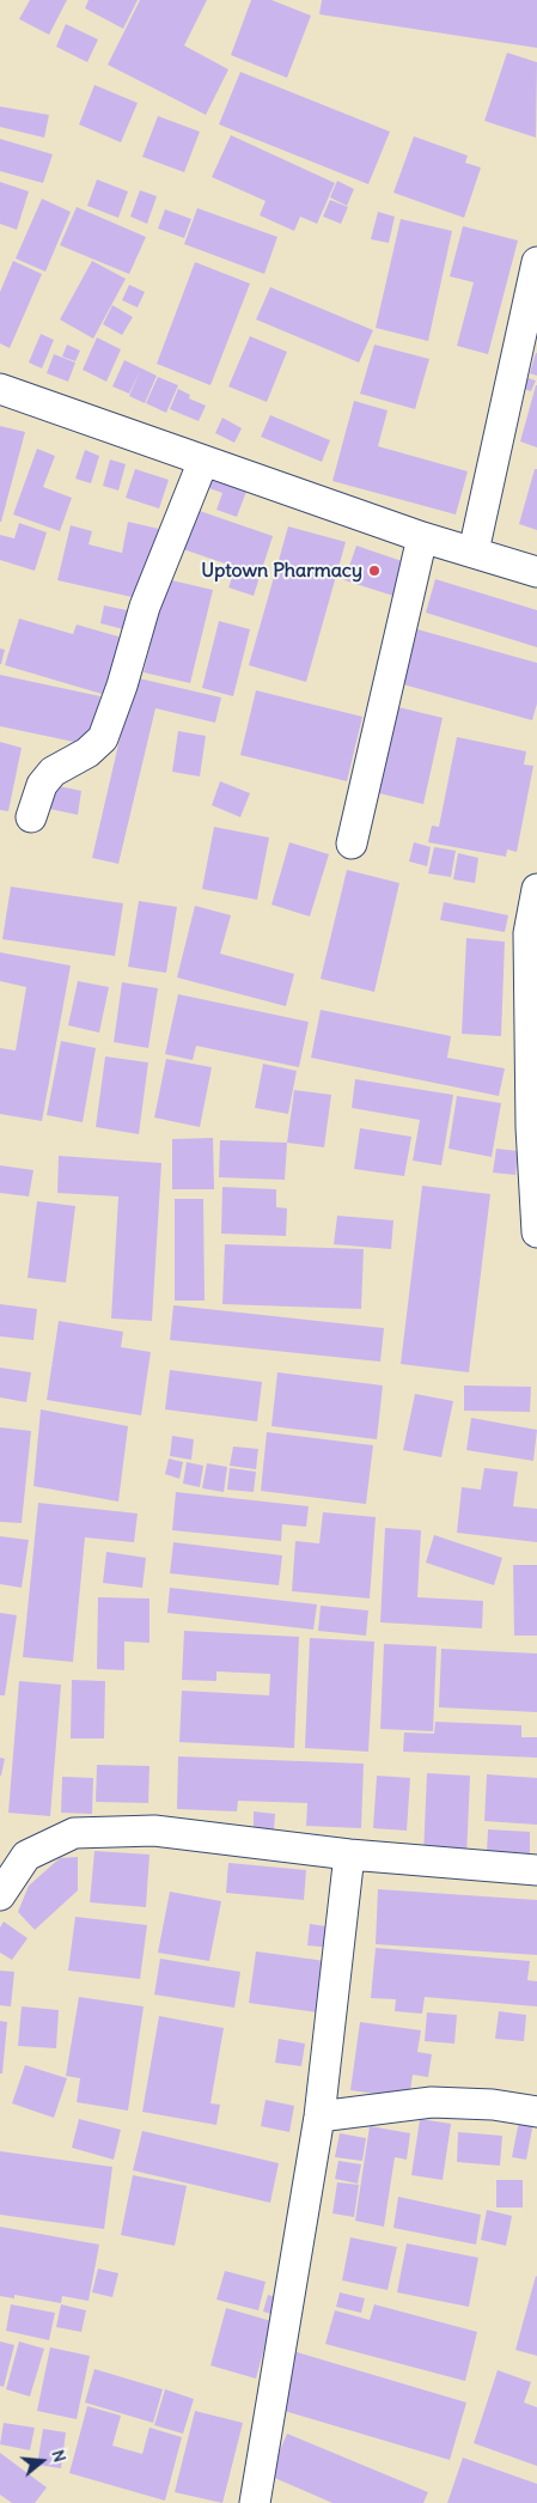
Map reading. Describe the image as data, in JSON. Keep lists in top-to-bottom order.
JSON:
{
  "places": ["Uptown Pharmacy"],
  "north": "right"
}
